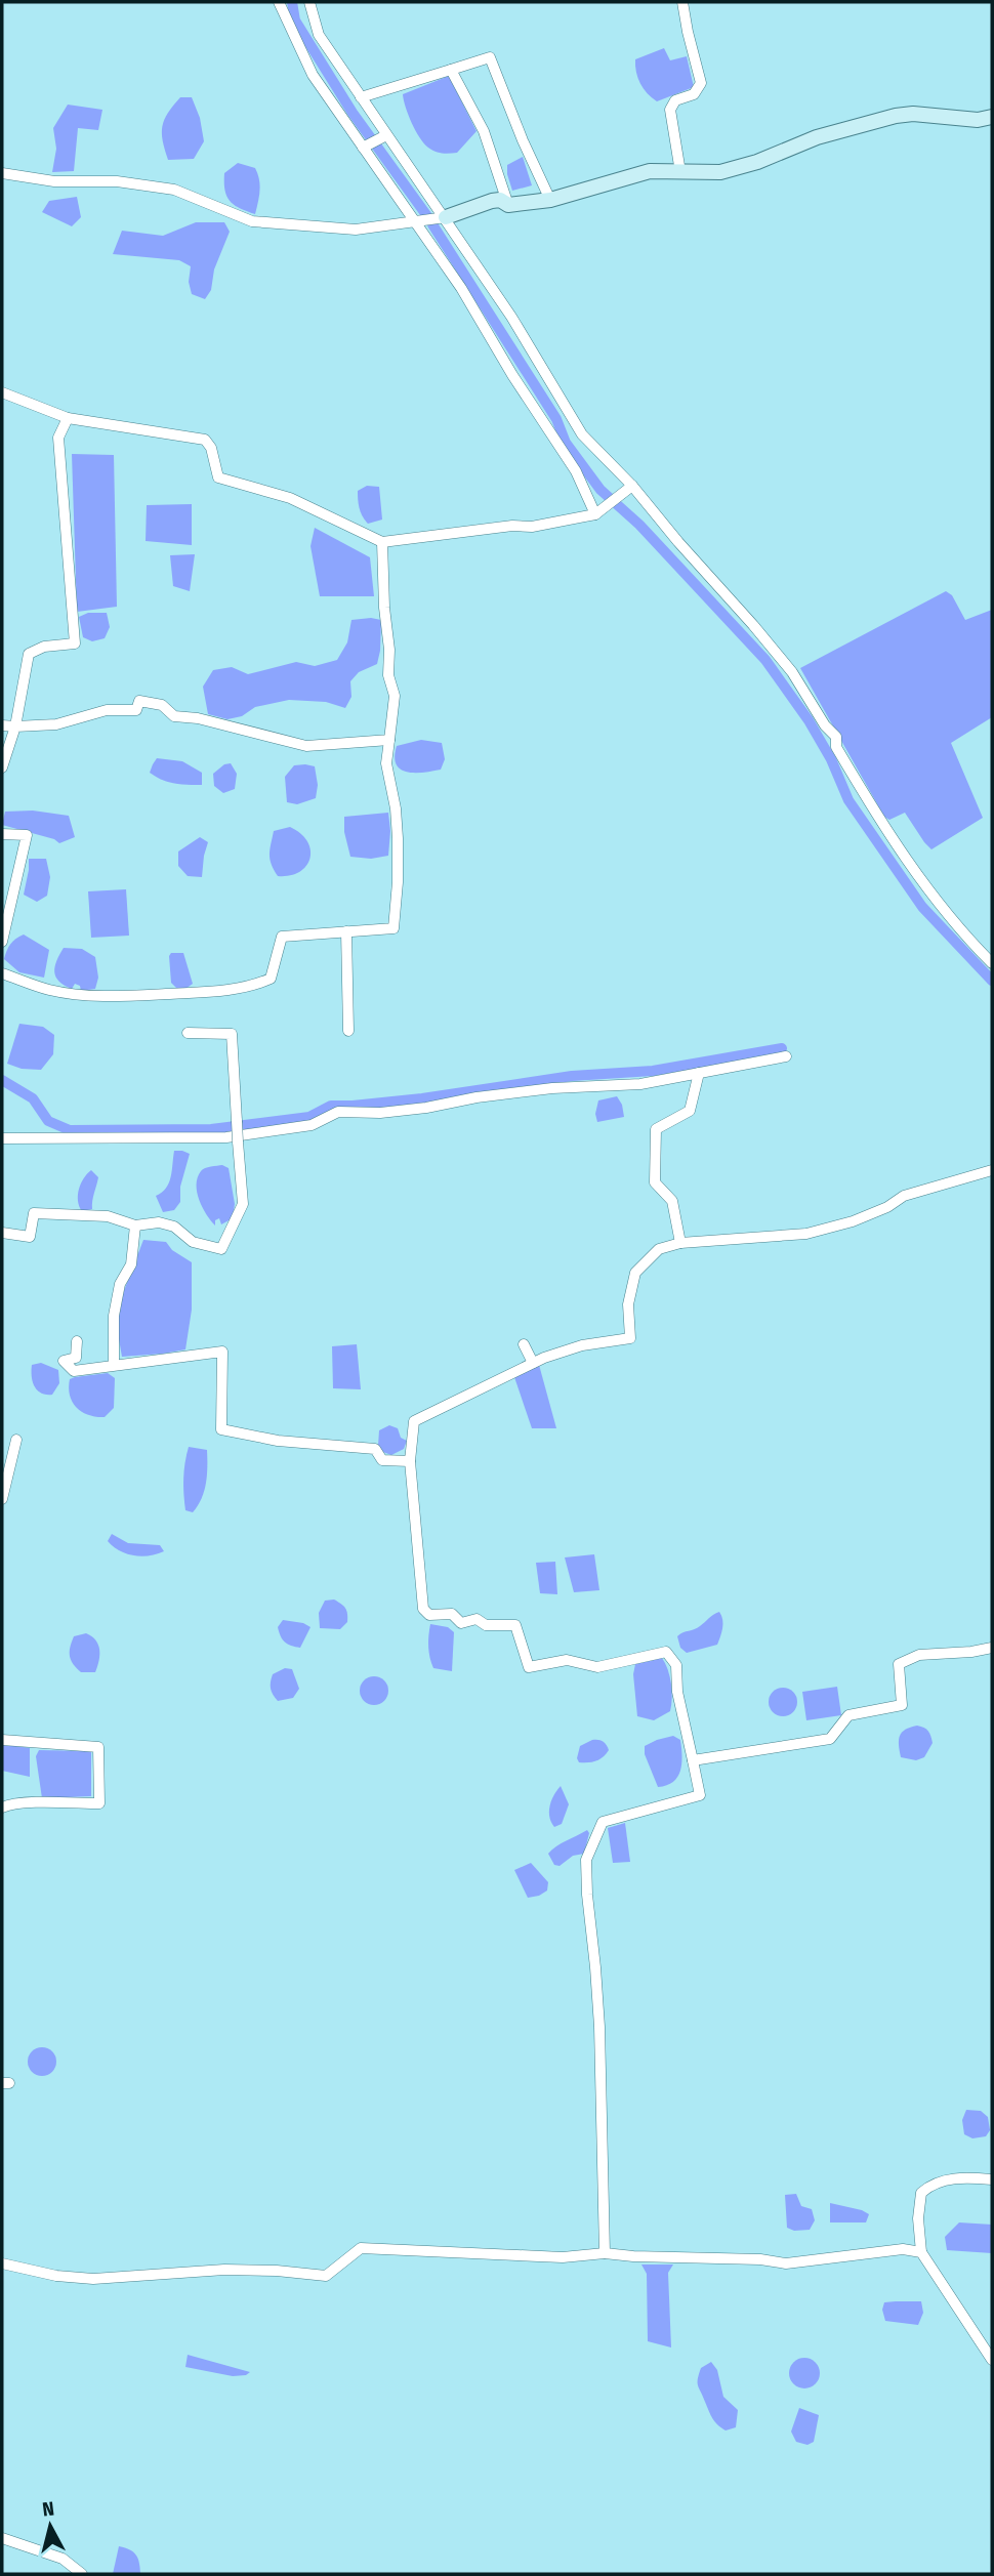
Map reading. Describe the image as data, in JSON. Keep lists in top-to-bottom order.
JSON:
{
  "north": "top"
}
